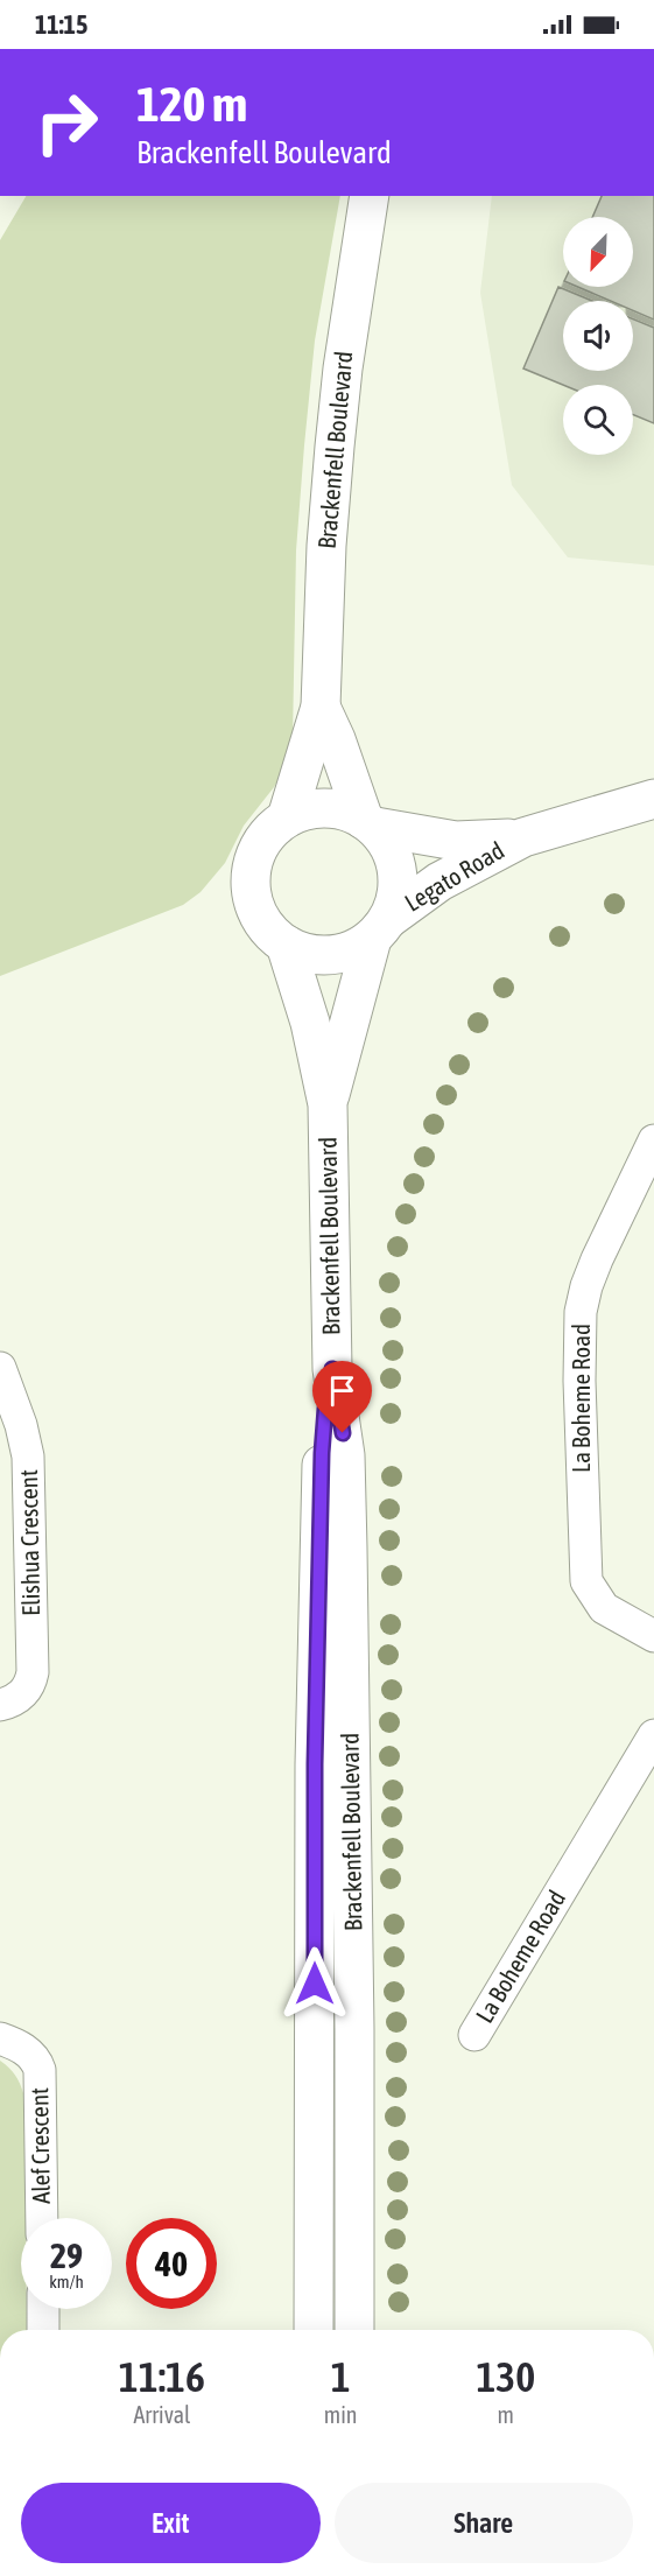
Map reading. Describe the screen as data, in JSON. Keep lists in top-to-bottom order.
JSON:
{
  "streets": {
    "street": [
      "Brackenfell Boulevard",
      "Legato Road",
      "La Boheme Road",
      "Elishua Crescent",
      "Alef Crescent"
    ]
  },
  "crossings": [
    ["Brackenfell Boulevard", "Legato Road"]
  ],
  "north": "bottom left",
  "page": {
    "status": "11:15",
    "turn": ["120 m", "Brackenfell Boulevard"],
    "speed": "29 km/h",
    "limit": "40",
    "eta": [
      "11:16",
      "Arrival",
      "1",
      "min",
      "130",
      "m"
    ],
    "buttons": ["Exit", "Share"]
  }
}
